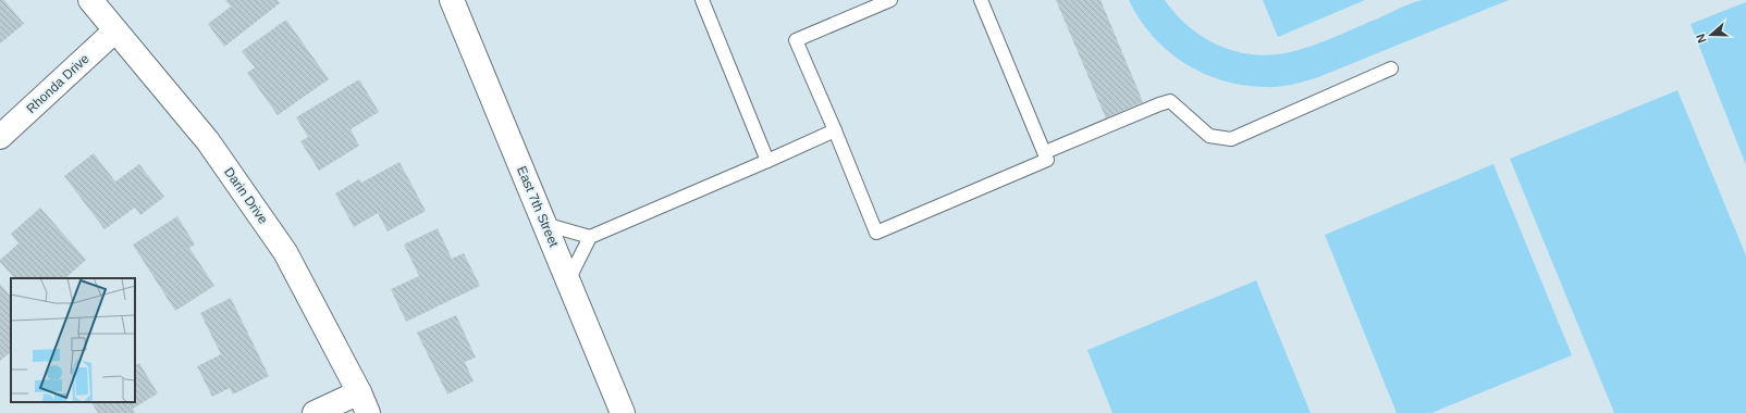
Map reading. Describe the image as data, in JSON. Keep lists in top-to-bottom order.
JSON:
{
  "streets": {
    "street": ["Rhonda Drive", "Darin Drive", "East 7th Street"]
  },
  "crossings": [
    ["Rhonda Drive", "Darin Drive"]
  ],
  "north": "left"
}
